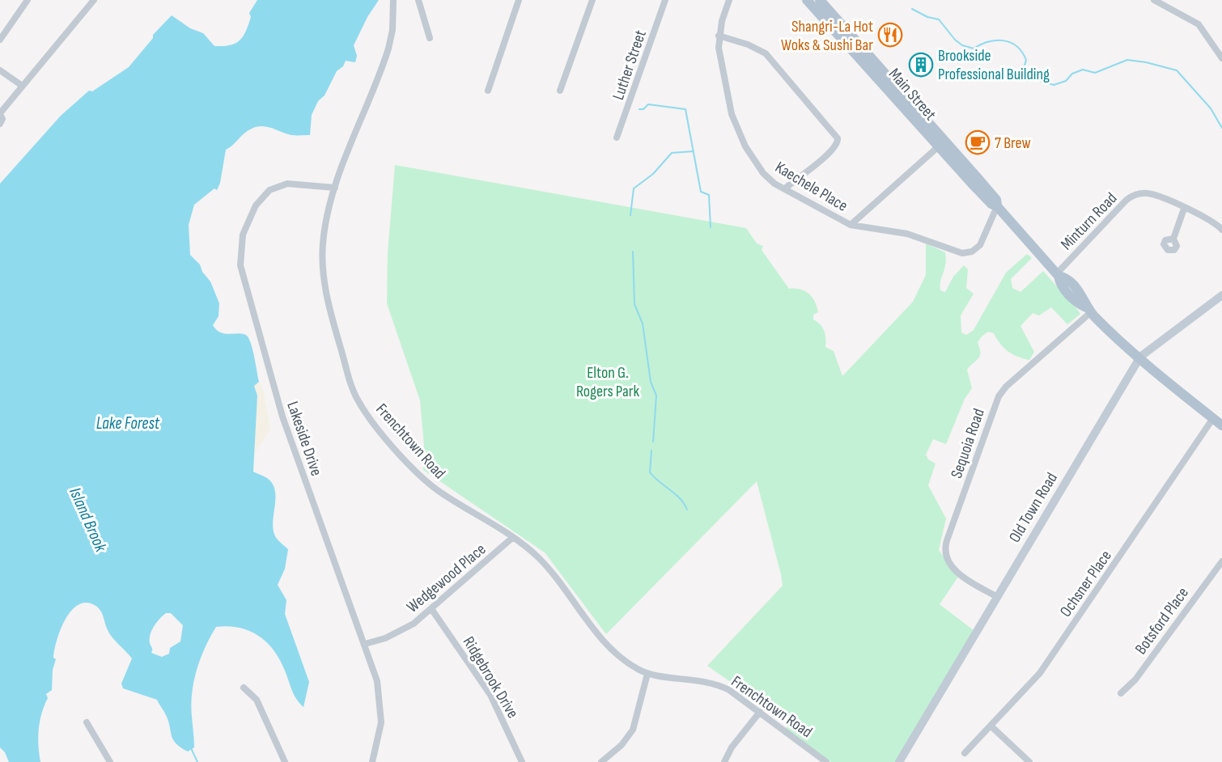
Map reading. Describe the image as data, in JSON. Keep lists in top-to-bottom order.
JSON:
{
  "streets": {
    "main road": ["Main Street", "Old Town Road"],
    "street": [
      "Luther Street",
      "Kaechele Place",
      "Minturn Road",
      "Lakeside Drive",
      "Frenchtown Road",
      "Sequoia Road",
      "Wedgewood Place",
      "Ochsner Place",
      "Botsford Place",
      "Ridgebrook Drive"
    ]
  },
  "crossings": [
    ["Main Street", "Kaechele Place"],
    ["Main Street", "Minturn Road"],
    ["Main Street", "Sequoia Road"],
    ["Main Street", "Old Town Road"],
    ["Main Street", "Ochsner Place"],
    ["Lakeside Drive", "Frenchtown Road"],
    ["Lakeside Drive", "Wedgewood Place"],
    ["Frenchtown Road", "Wedgewood Place"],
    ["Sequoia Road", "Old Town Road"],
    ["Wedgewood Place", "Ridgebrook Drive"]
  ],
  "water": ["Lake Forest", "Island Brook"],
  "parks": ["Elton G. Rogers Park"],
  "places": {
    "restaurant": ["Shangri-La Hot Woks & Sushi Bar"],
    "building": ["Brookside Professional Building"],
    "cafe": ["7 Brew"]
  }
}
